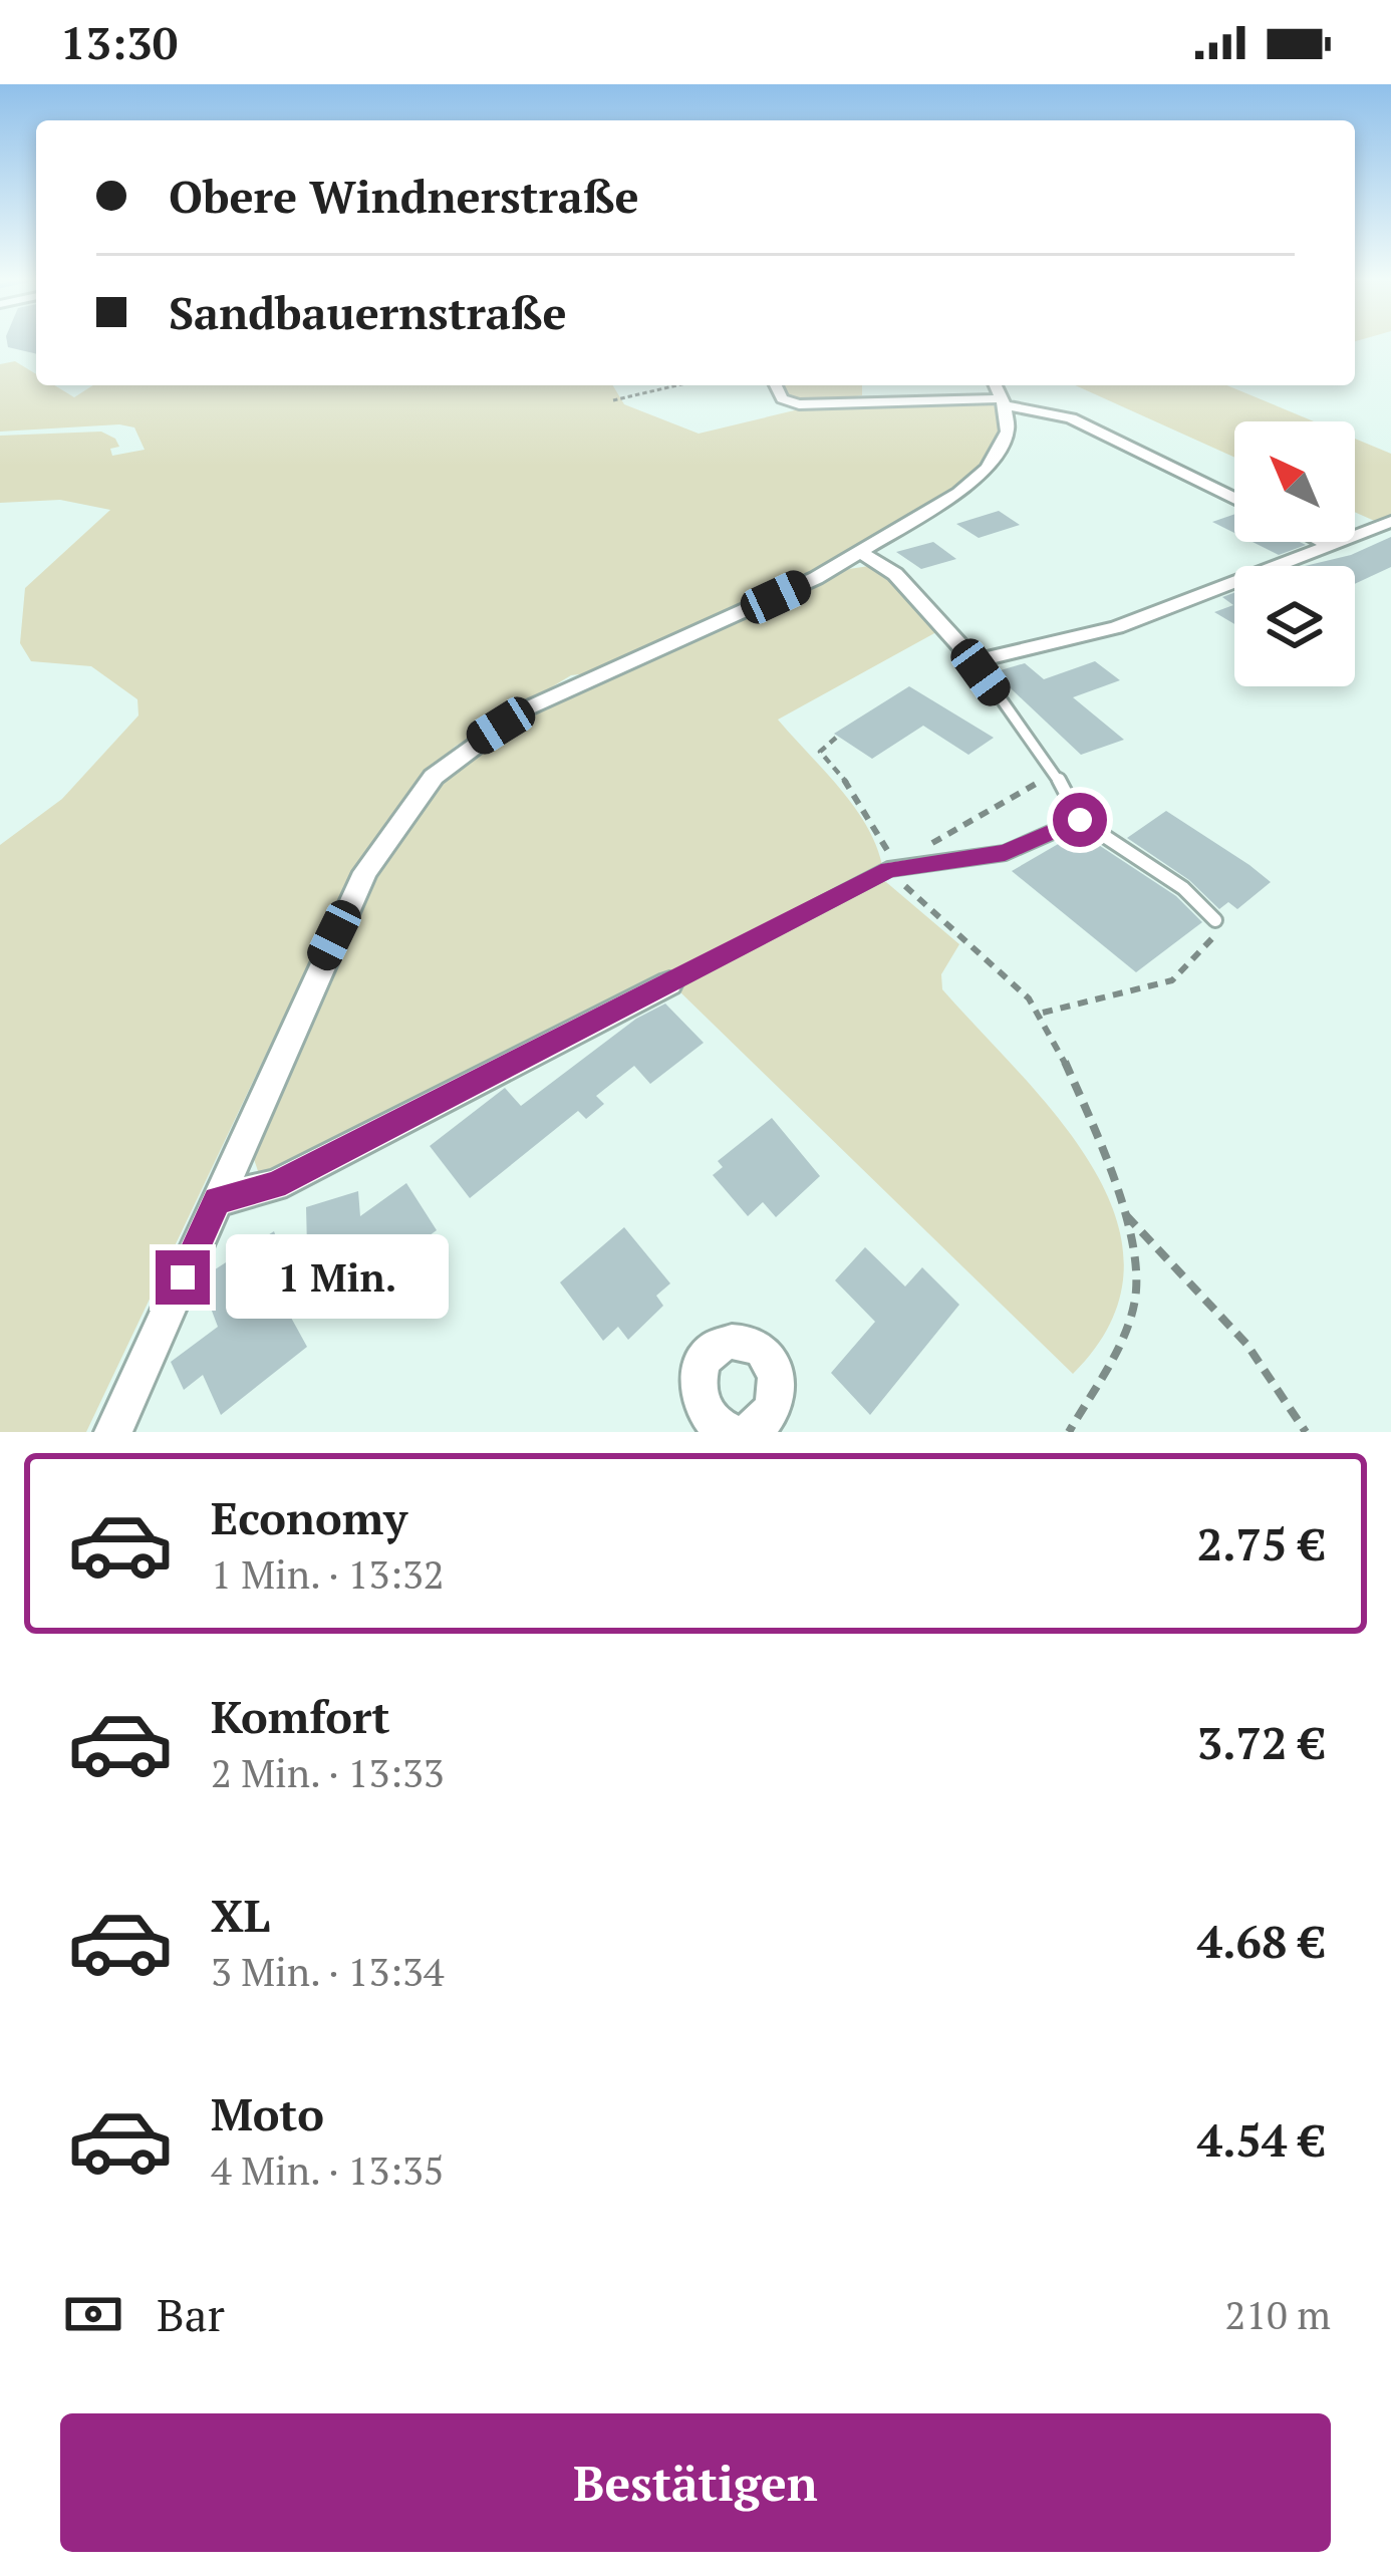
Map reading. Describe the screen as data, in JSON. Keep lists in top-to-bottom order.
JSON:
{
  "north": "top left",
  "page": {
    "status": "13:30",
    "banner": ["Obere Windnerstraße", "Sandbauernstraße"],
    "bubble": "1 Min.",
    "list": [
      {
        "name": "Economy",
        "note": "1 Min. · 13:32",
        "value": "2.75 €"
      },
      {
        "name": "Komfort",
        "note": "2 Min. · 13:33",
        "value": "3.72 €"
      },
      {
        "name": "XL",
        "note": "3 Min. · 13:34",
        "value": "4.68 €"
      },
      {
        "name": "Moto",
        "note": "4 Min. · 13:35",
        "value": "4.54 €"
      }
    ],
    "pay": ["Bar", "210 m"],
    "buttons": "Bestätigen"
  }
}
